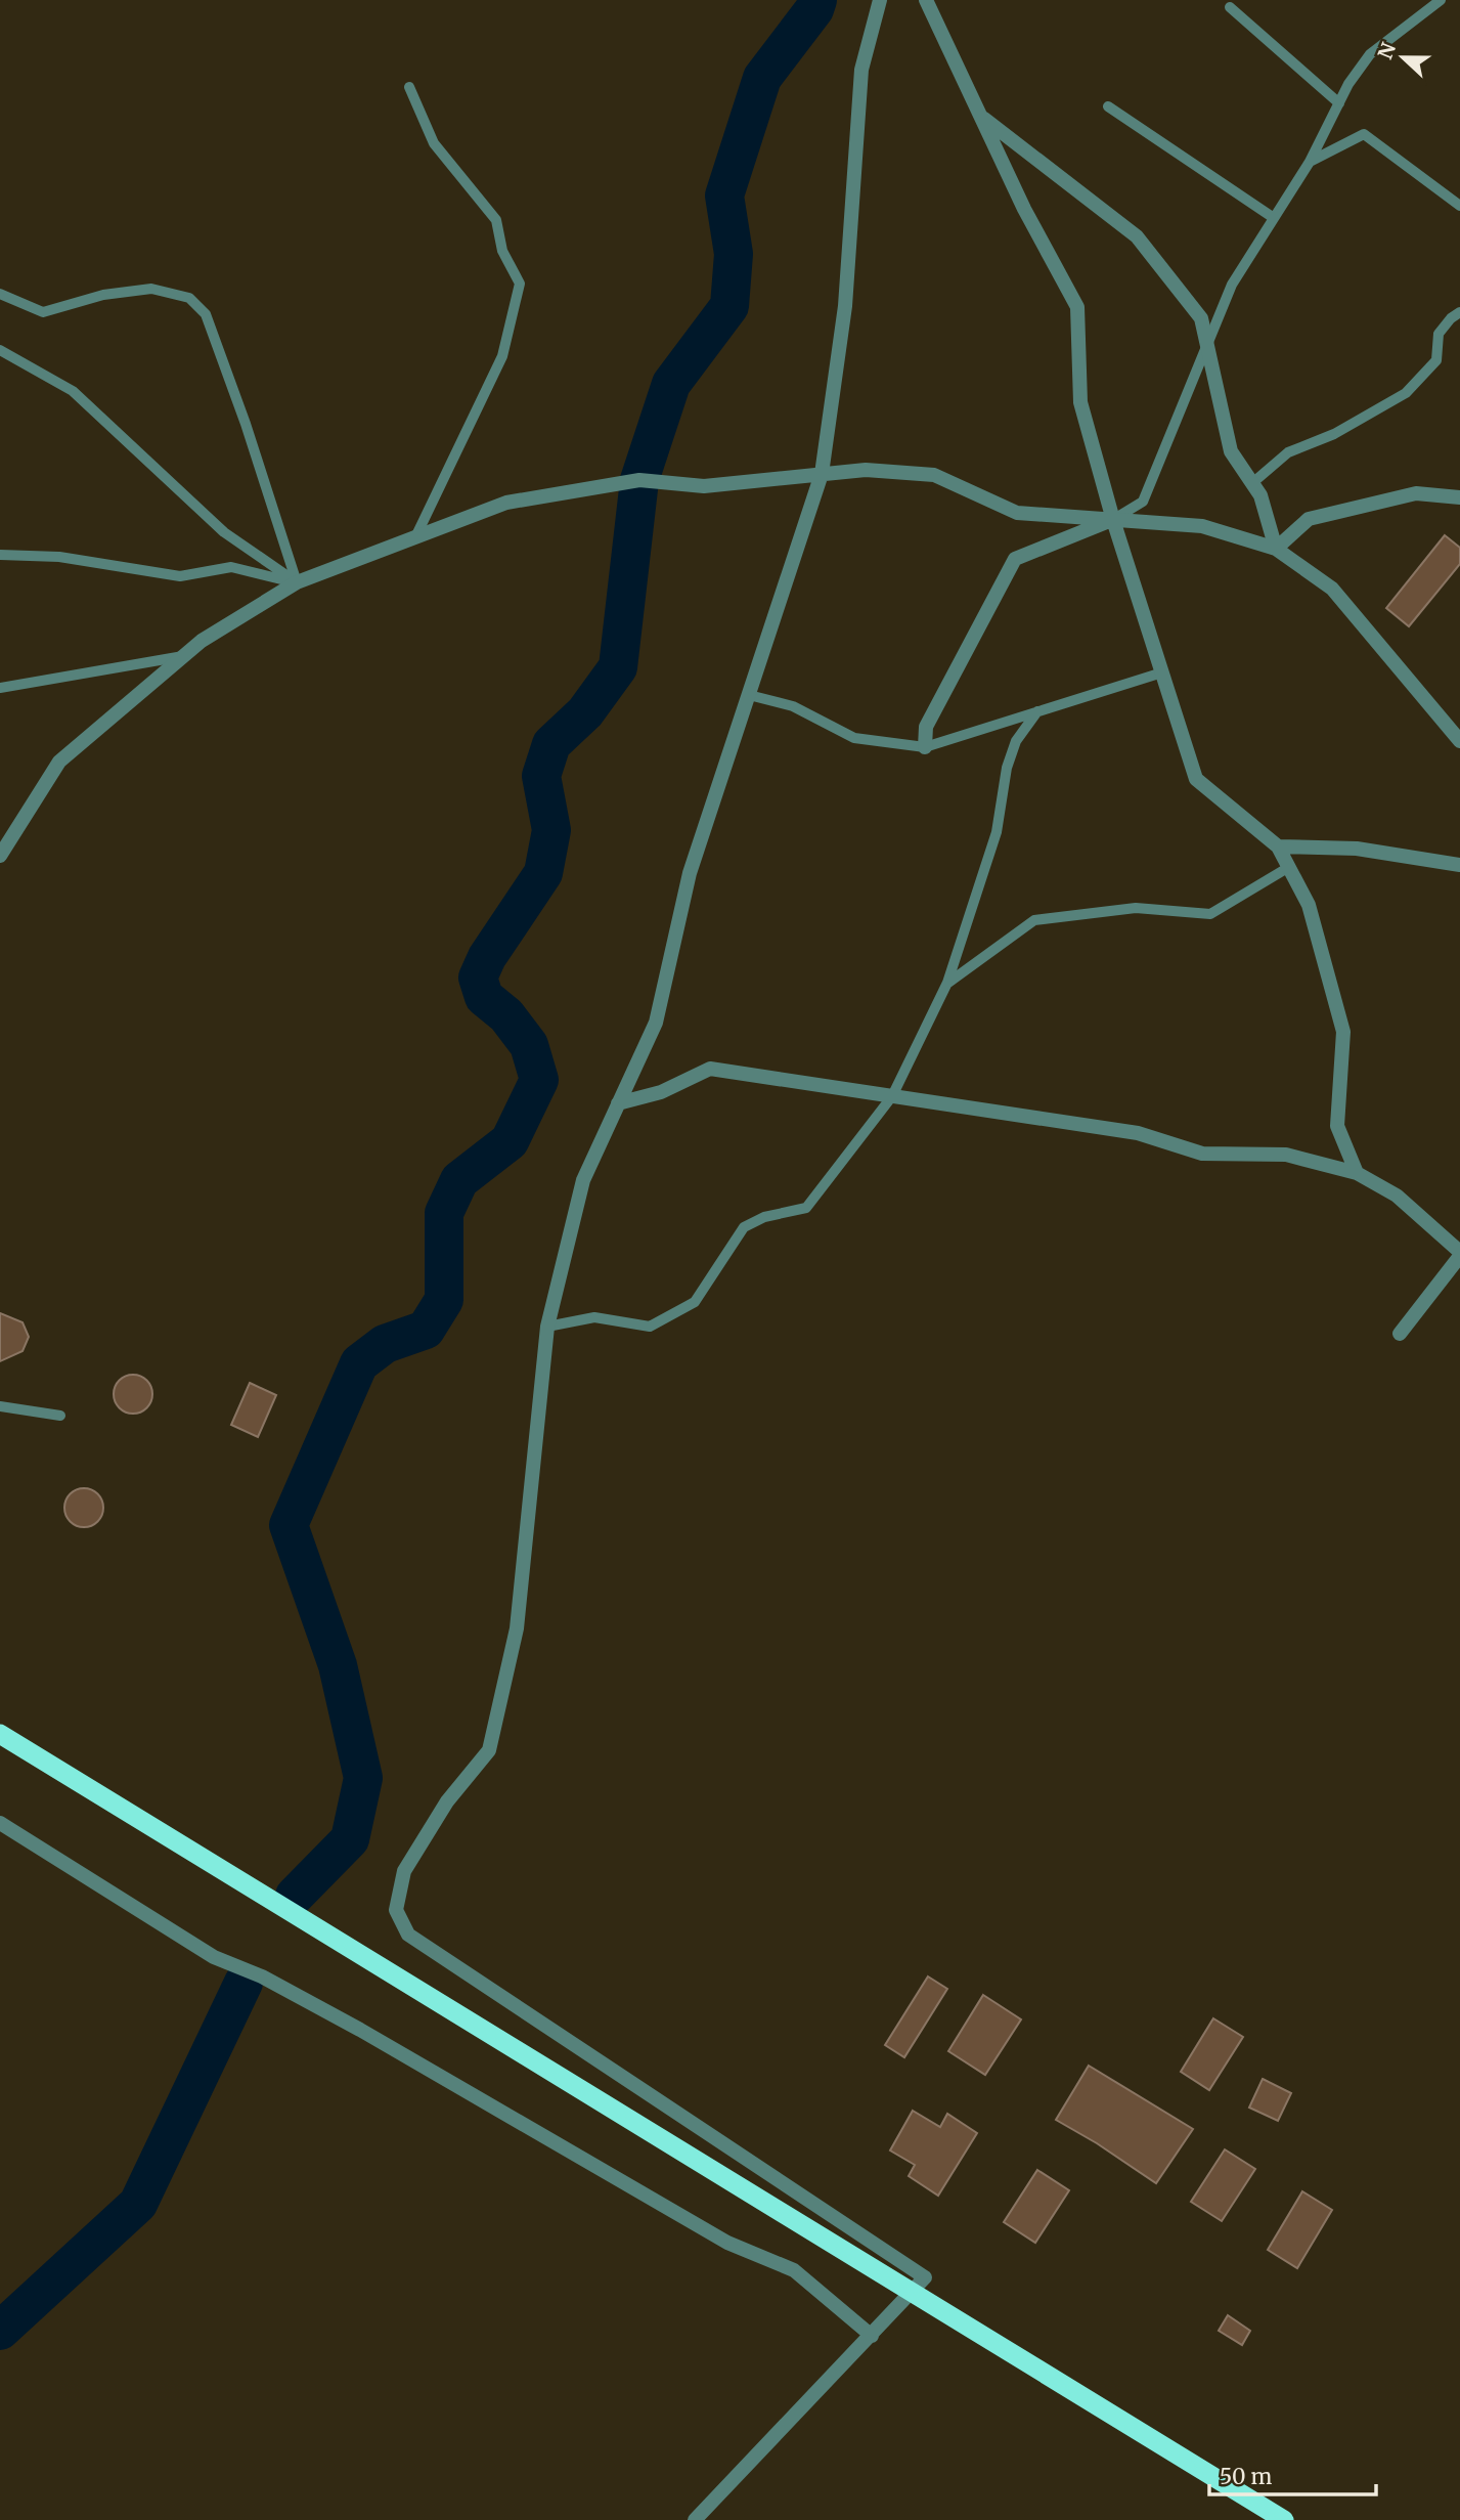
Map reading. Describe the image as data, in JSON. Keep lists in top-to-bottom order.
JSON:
{
  "scale_bar": "50 m",
  "north": "left"
}
